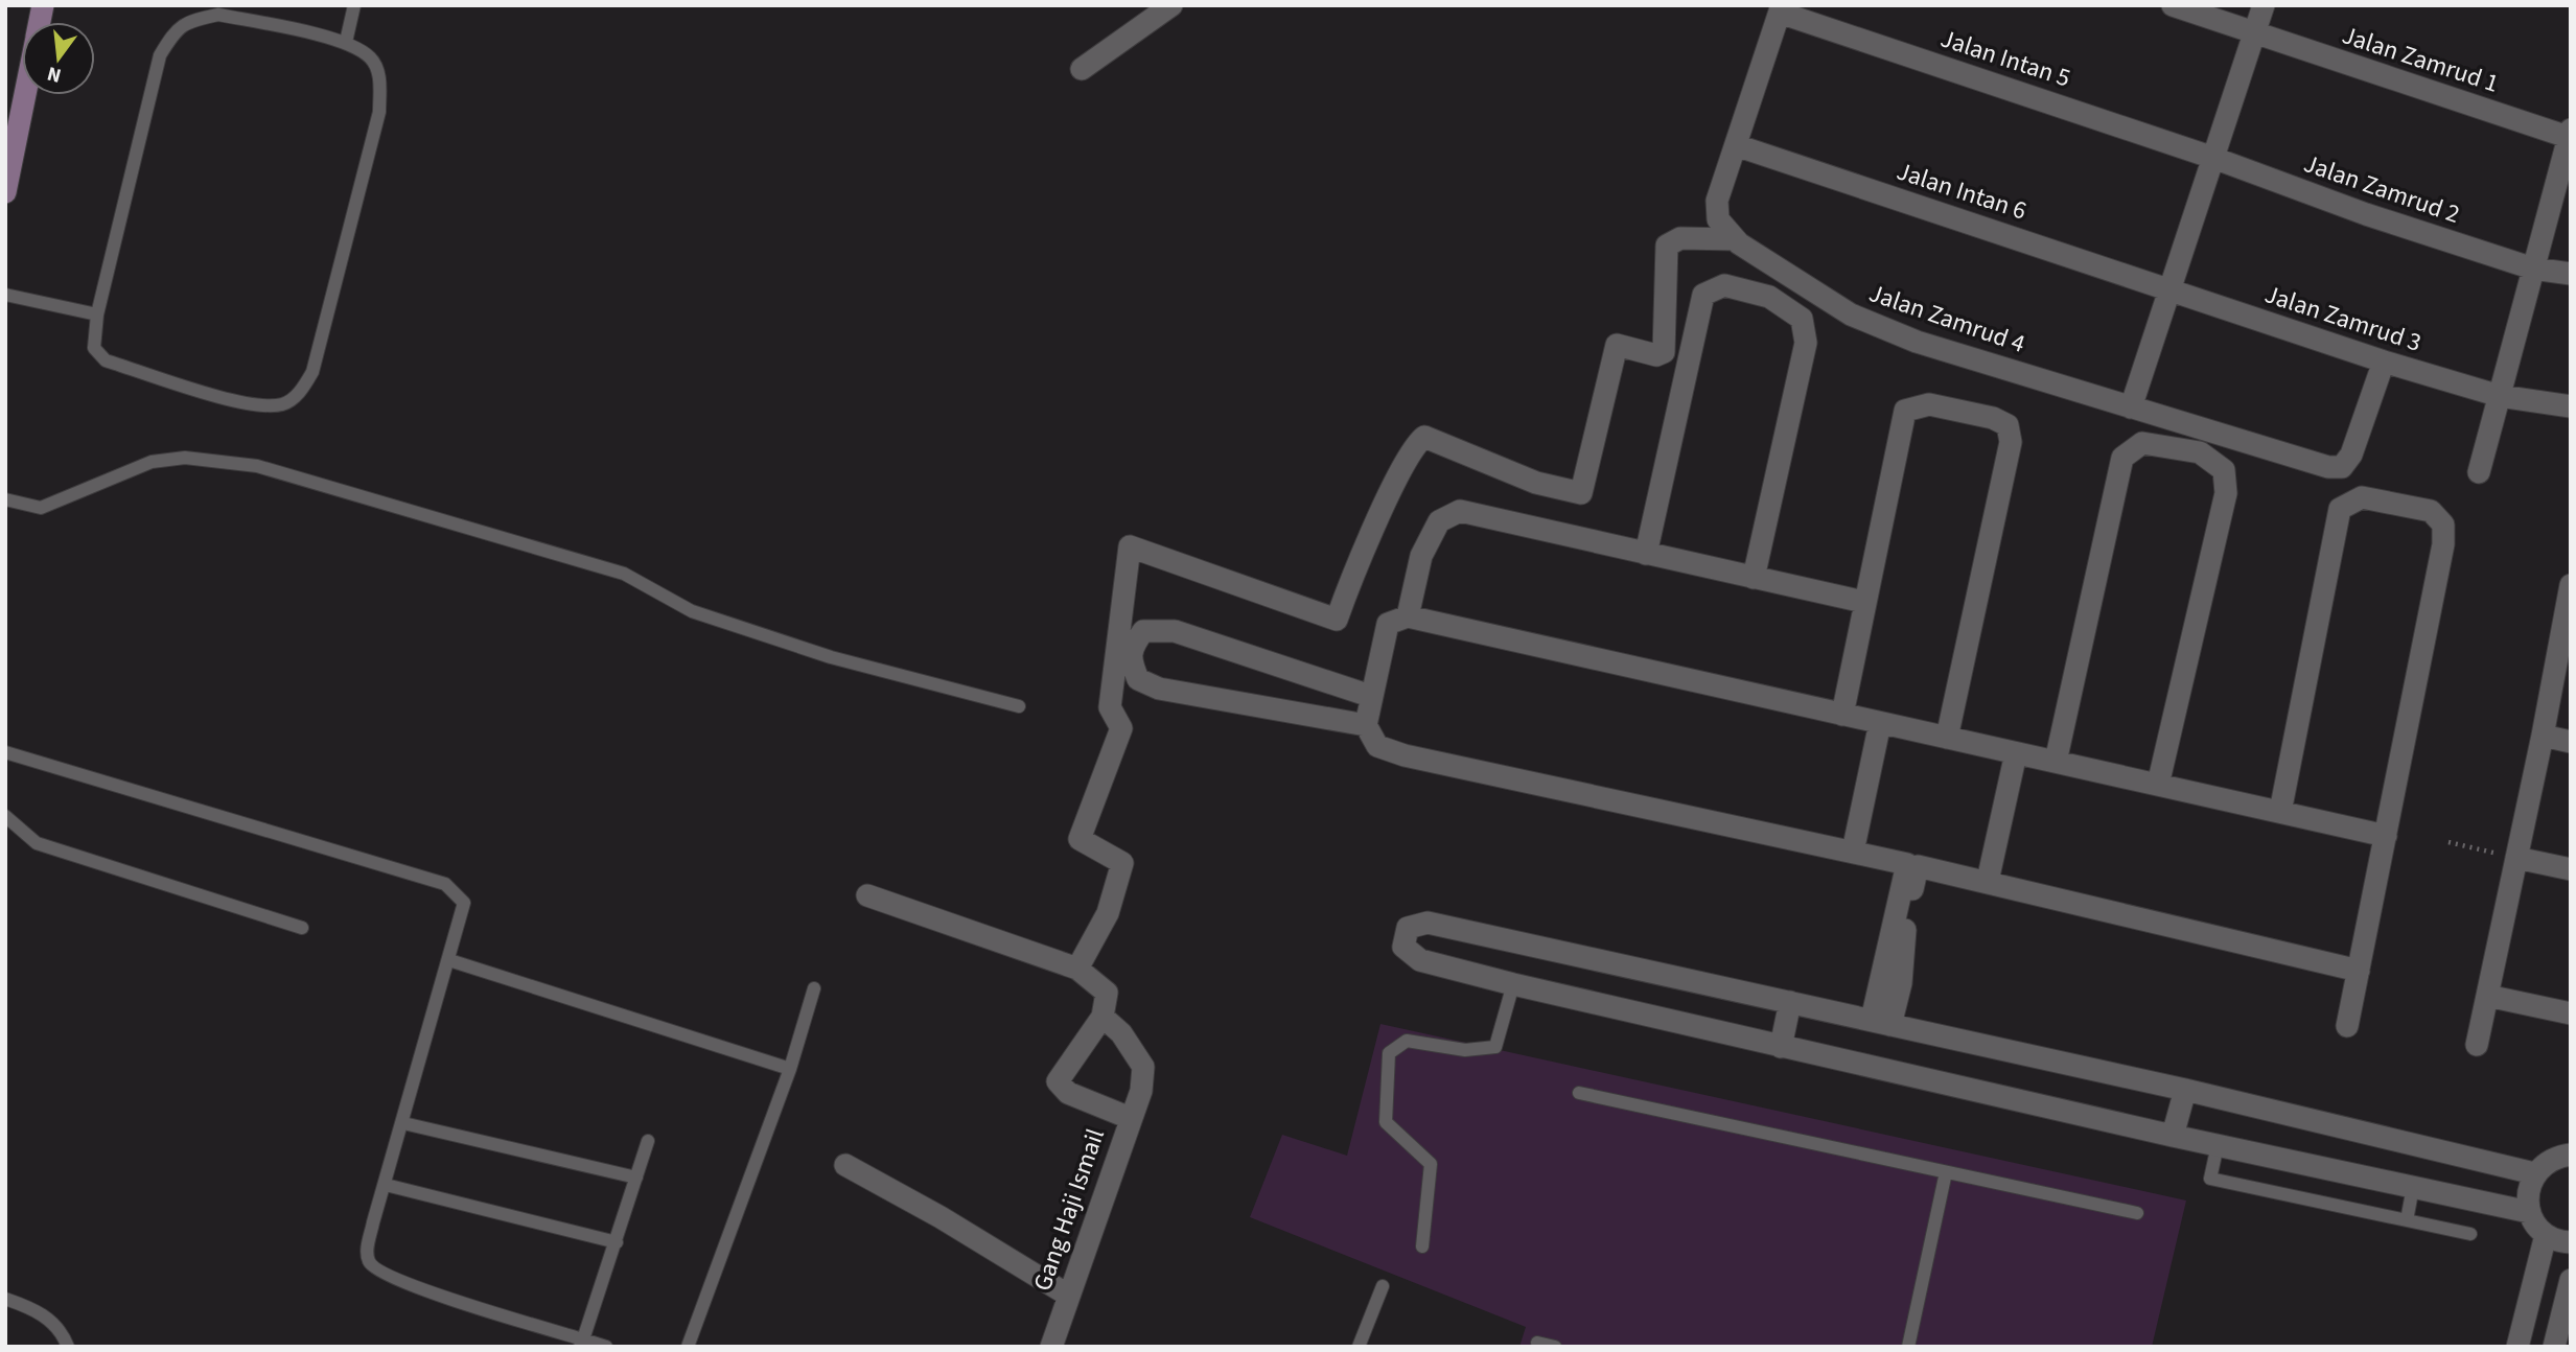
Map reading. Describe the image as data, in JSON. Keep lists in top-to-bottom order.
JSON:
{
  "streets": {
    "street": [
      "Jalan Intan 5",
      "Jalan Zamrud 1",
      "Jalan Zamrud 2",
      "Jalan Intan 6",
      "Jalan Zamrud 4",
      "Jalan Zamrud 3",
      "Gang Haji Ismail"
    ]
  },
  "crossings": [
    ["Jalan Intan 5", "Jalan Zamrud 2"],
    ["Jalan Intan 5", "Jalan Zamrud 4"],
    ["Jalan Intan 6", "Jalan Zamrud 4"],
    ["Jalan Intan 6", "Jalan Zamrud 3"],
    ["Jalan Zamrud 4", "Jalan Zamrud 3"]
  ],
  "north": "bottom"
}
